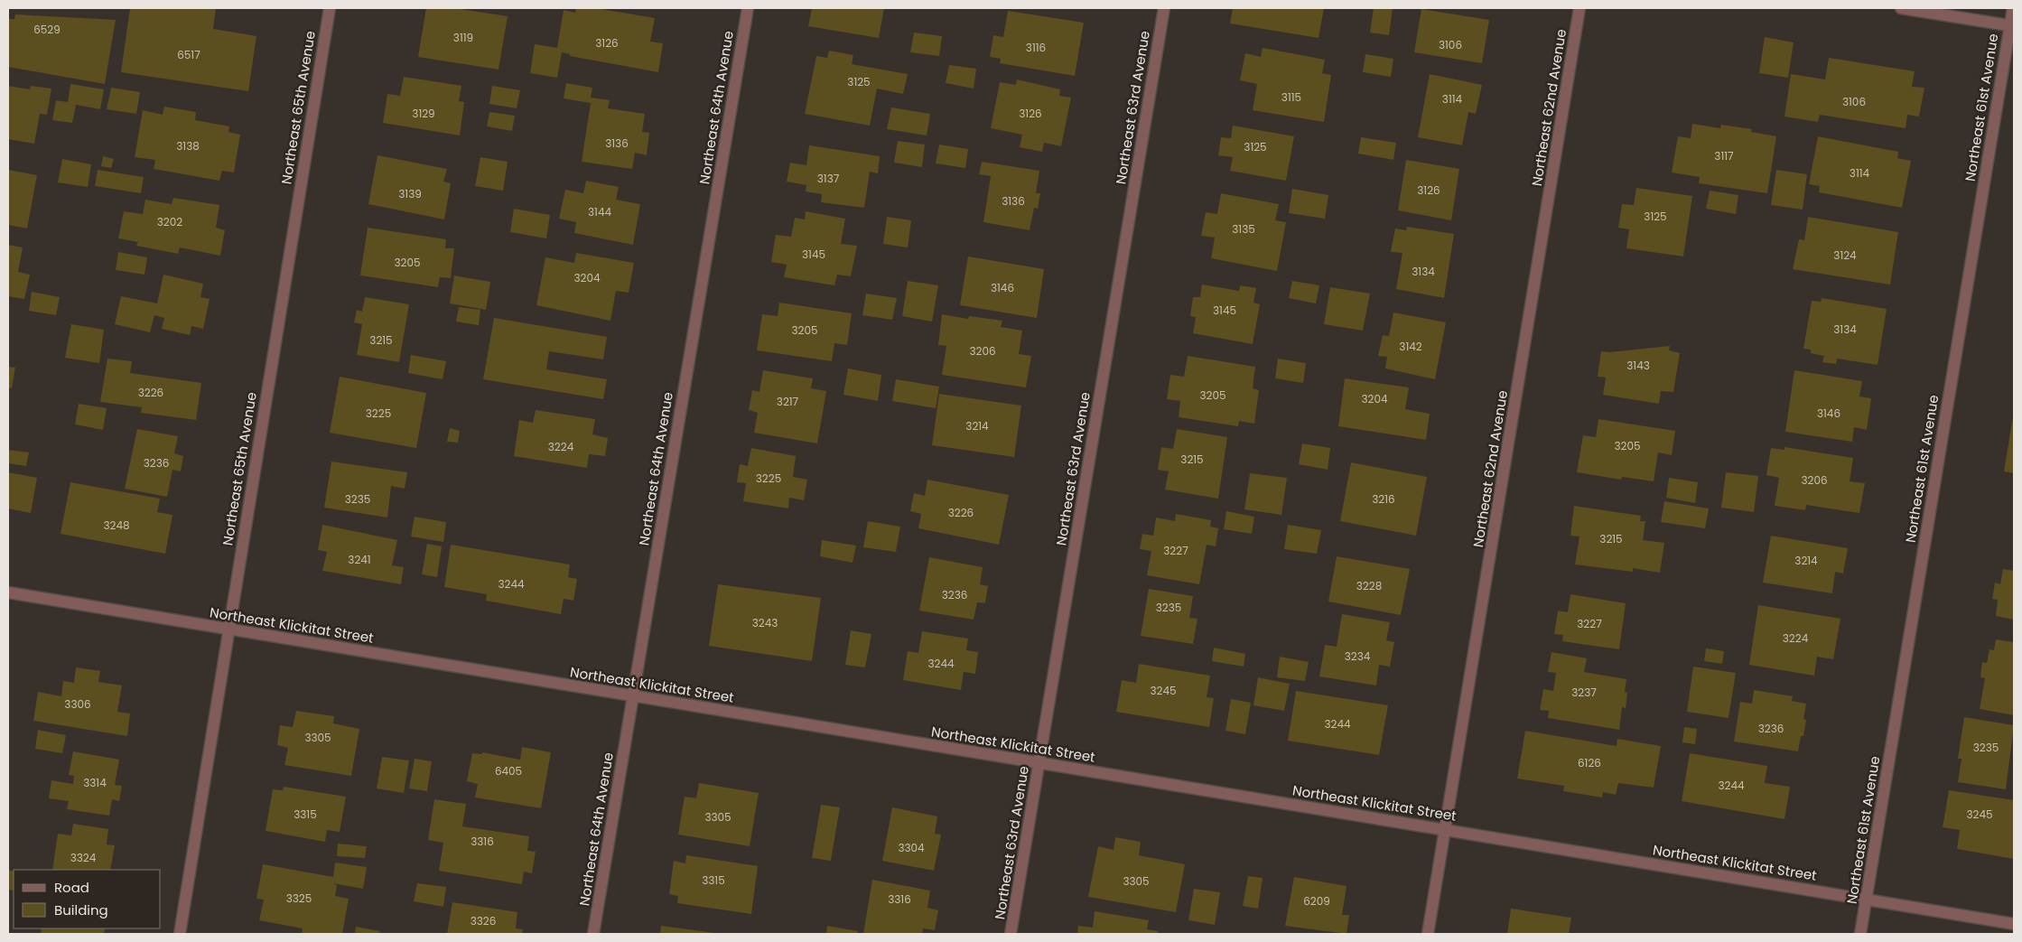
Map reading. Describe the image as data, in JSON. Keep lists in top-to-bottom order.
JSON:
{
  "streets": {
    "street": [
      "Northeast 65th Avenue",
      "Northeast 64th Avenue",
      "Northeast 63rd Avenue",
      "Northeast 62nd Avenue",
      "Northeast 61st Avenue",
      "Northeast Klickitat Street"
    ]
  },
  "crossings": [
    ["Northeast 65th Avenue", "Northeast Klickitat Street"],
    ["Northeast 64th Avenue", "Northeast Klickitat Street"],
    ["Northeast 63rd Avenue", "Northeast Klickitat Street"],
    ["Northeast 62nd Avenue", "Northeast Klickitat Street"],
    ["Northeast 61st Avenue", "Northeast Klickitat Street"]
  ],
  "house_numbers": [
    "6529",
    "3119",
    "3126",
    "3106",
    "3116",
    "6517",
    "3125",
    "3115",
    "3114",
    "3106",
    "3129",
    "3126",
    "3136",
    "3138",
    "3125",
    "3117",
    "3114",
    "3137",
    "3126",
    "3139",
    "3136",
    "3144",
    "3125",
    "3202",
    "3135",
    "3145",
    "3124",
    "3205",
    "3134",
    "3204",
    "3146",
    "3145",
    "3134",
    "3205",
    "3215",
    "3142",
    "3206",
    "3143",
    "3226",
    "3205",
    "3204",
    "3217",
    "3225",
    "3146",
    "3214",
    "3205",
    "3224",
    "3215",
    "3236",
    "3225",
    "3206",
    "3235",
    "3216",
    "3226",
    "3248",
    "3215",
    "3227",
    "3241",
    "3214",
    "3244",
    "3228",
    "3236",
    "3235",
    "3243",
    "3227",
    "3224",
    "3234",
    "3244",
    "3245",
    "3237",
    "3306",
    "3244",
    "3236",
    "3305",
    "3235",
    "6126",
    "6405",
    "3314",
    "3244",
    "3315",
    "3245",
    "3305",
    "3316",
    "3304",
    "3324",
    "3315",
    "3305",
    "3325",
    "3316",
    "6209",
    "3326"
  ],
  "legend": ["Road", "Building"]
}
